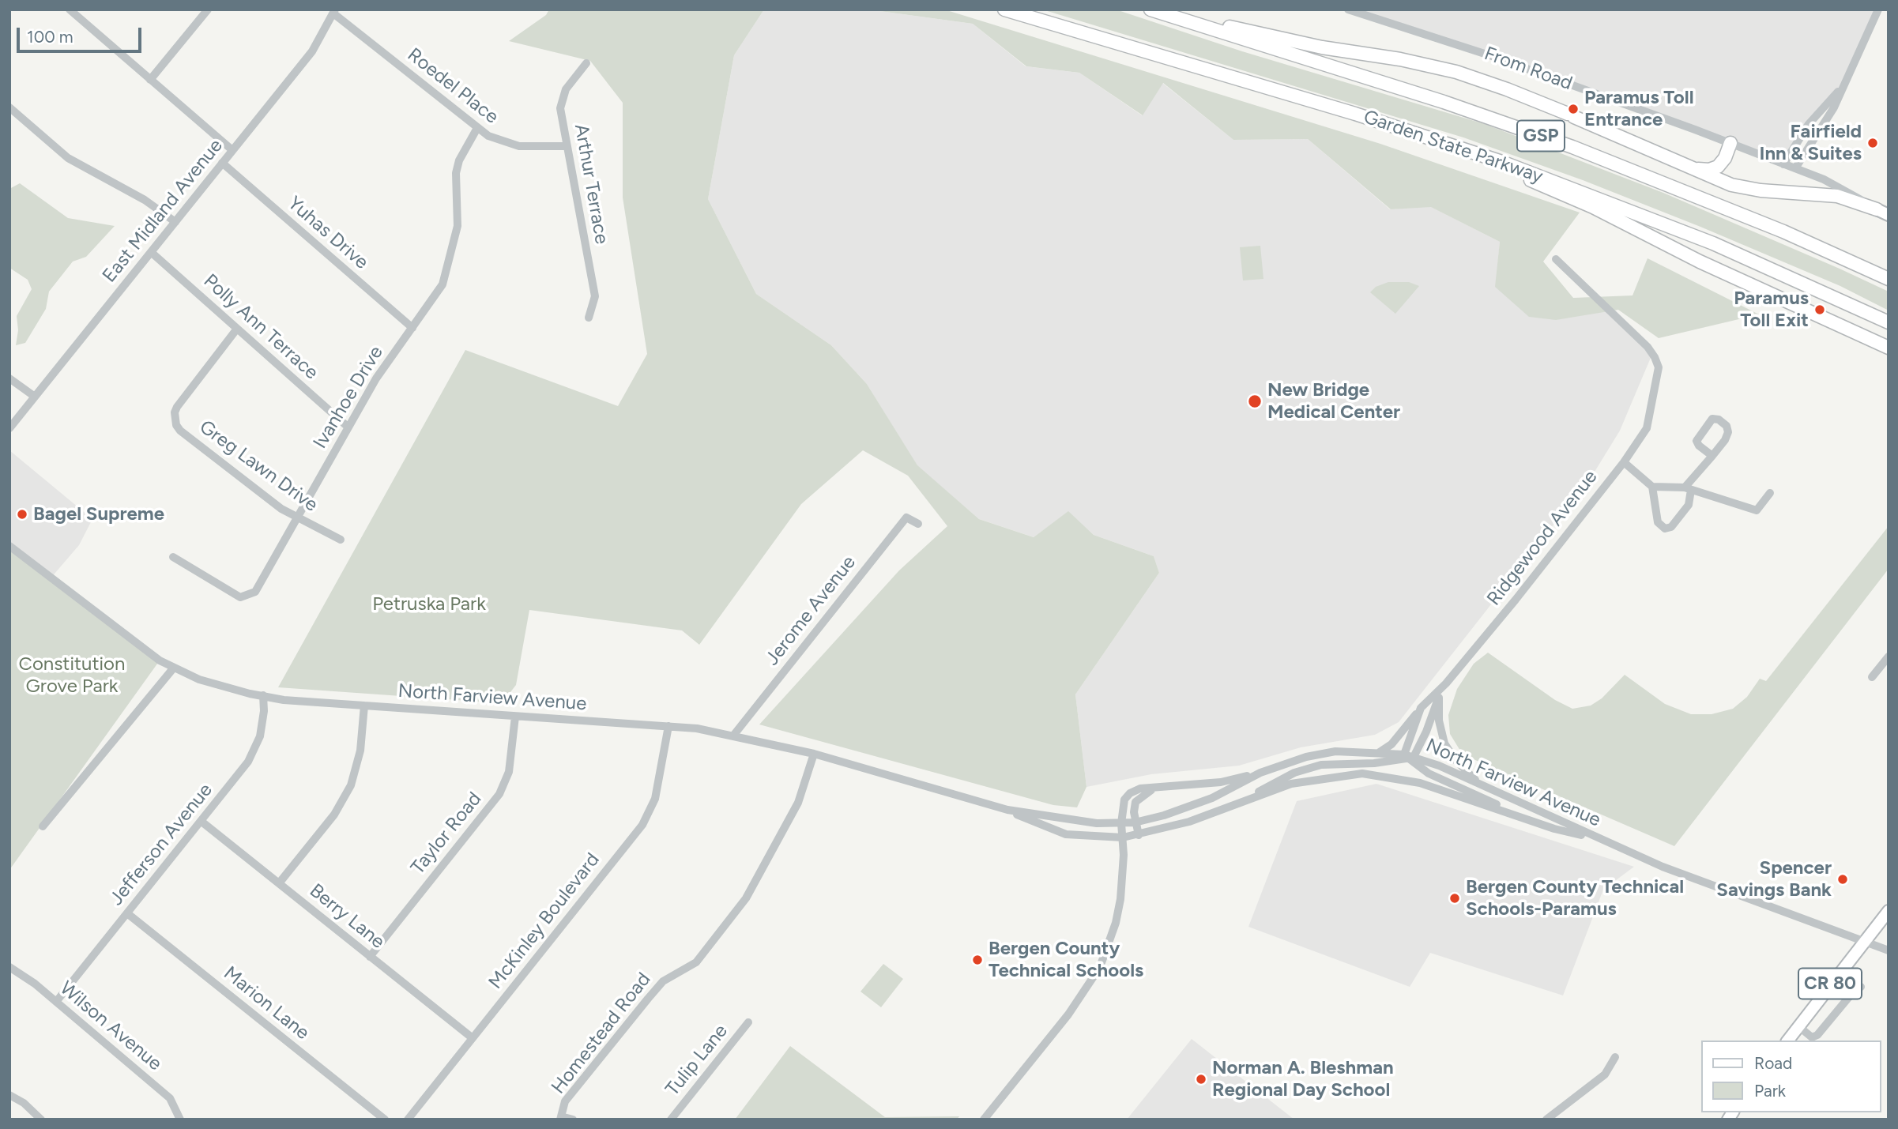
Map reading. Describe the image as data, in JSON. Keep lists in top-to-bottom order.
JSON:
{
  "streets": {
    "highway": ["GSP", "Garden State Parkway"],
    "main road": ["CR 80"],
    "street": [
      "From Road",
      "Roedel Place",
      "Arthur Terrace",
      "East Midland Avenue",
      "Yuhas Drive",
      "Polly Ann Terrace",
      "Ivanhoe Drive",
      "Greg Lawn Drive",
      "Ridgewood Avenue",
      "Jerome Avenue",
      "North Farview Avenue",
      "Taylor Road",
      "Jefferson Avenue",
      "Berry Lane",
      "McKinley Boulevard",
      "Marion Lane",
      "Wilson Avenue",
      "Homestead Road",
      "Tulip Lane"
    ]
  },
  "crossings": [
    ["Roedel Place", "Arthur Terrace"],
    ["Roedel Place", "East Midland Avenue"],
    ["Roedel Place", "Ivanhoe Drive"],
    ["East Midland Avenue", "Yuhas Drive"],
    ["East Midland Avenue", "Polly Ann Terrace"],
    ["Yuhas Drive", "Ivanhoe Drive"],
    ["Polly Ann Terrace", "Ivanhoe Drive"],
    ["Polly Ann Terrace", "Greg Lawn Drive"],
    ["Ivanhoe Drive", "Greg Lawn Drive"],
    ["Ridgewood Avenue", "North Farview Avenue"],
    ["Jerome Avenue", "North Farview Avenue"],
    ["North Farview Avenue", "Taylor Road"],
    ["North Farview Avenue", "Jefferson Avenue"],
    ["North Farview Avenue", "McKinley Boulevard"],
    ["North Farview Avenue", "Homestead Road"],
    ["Taylor Road", "Berry Lane"],
    ["Jefferson Avenue", "Berry Lane"],
    ["Jefferson Avenue", "Marion Lane"],
    ["Jefferson Avenue", "Wilson Avenue"],
    ["Berry Lane", "McKinley Boulevard"]
  ],
  "parks": ["Petruska Park", "Constitution Grove Park"],
  "places": [
    "Paramus Toll Entrance",
    "Fairfield Inn & Suites",
    "Paramus Toll Exit",
    "New Bridge Medical Center",
    "Bagel Supreme",
    "Spencer Savings Bank",
    "Bergen County Technical Schools-Paramus",
    "Bergen County Technical Schools",
    "Norman A. Bleshman Regional Day School"
  ],
  "legend": ["Road", "Park"],
  "scale_bar": "100 m"
}
